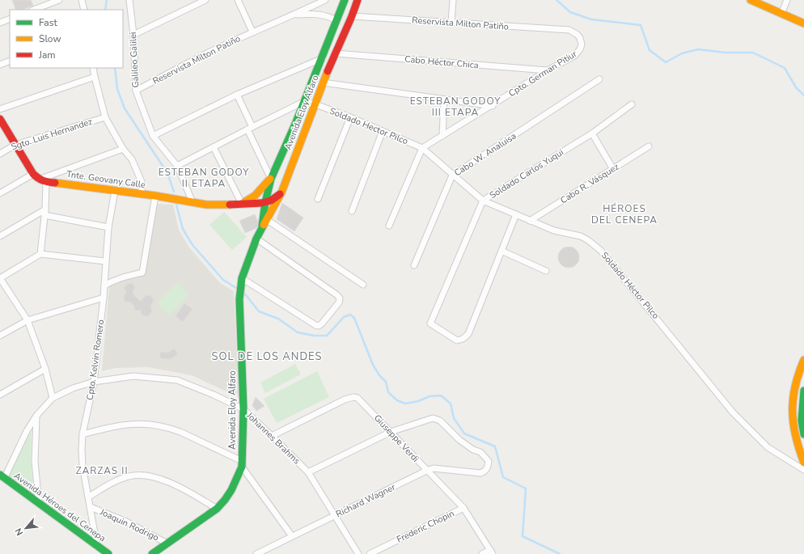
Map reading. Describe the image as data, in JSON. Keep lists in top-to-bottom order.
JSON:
{
  "streets": {
    "main road": ["Avenida Eloy Alfaro", "Tnte. Geovany Calle", "Avenida Héroes del Cenepa"],
    "street": [
      "Reservista Milton Patiño",
      "Galileo Galilei",
      "Cabo Héctor Chica",
      "Cpto. German Pitiur",
      "Soldado Hector Pilco",
      "Sgto. Luis Hernandez",
      "Cabo W. Analuisa",
      "Soldado Carlos Yuqui",
      "Cabo R. Vásquez",
      "Soldado Héctor Pilco",
      "Cpto. Kelvin Romero",
      "Johannes Brahms",
      "Giuseppe Verdi",
      "Richard Wagner",
      "Joaquin Rodrigo",
      "Frederic Chopin"
    ]
  },
  "crossings": [
    ["Reservista Milton Patiño", "Galileo Galilei"],
    ["Reservista Milton Patiño", "Cpto. German Pitiur"],
    ["Reservista Milton Patiño", "Avenida Eloy Alfaro"],
    ["Galileo Galilei", "Tnte. Geovany Calle"],
    ["Cabo Héctor Chica", "Cpto. German Pitiur"],
    ["Cabo Héctor Chica", "Avenida Eloy Alfaro"],
    ["Cpto. German Pitiur", "Soldado Hector Pilco"],
    ["Cpto. German Pitiur", "Soldado Héctor Pilco"],
    ["Avenida Eloy Alfaro", "Soldado Hector Pilco"],
    ["Avenida Eloy Alfaro", "Tnte. Geovany Calle"],
    ["Avenida Eloy Alfaro", "Johannes Brahms"],
    ["Avenida Eloy Alfaro", "Joaquin Rodrigo"],
    ["Soldado Hector Pilco", "Soldado Héctor Pilco"],
    ["Cabo W. Analuisa", "Soldado Héctor Pilco"],
    ["Soldado Carlos Yuqui", "Soldado Héctor Pilco"],
    ["Tnte. Geovany Calle", "Cpto. Kelvin Romero"],
    ["Cabo R. Vásquez", "Soldado Héctor Pilco"],
    ["Cpto. Kelvin Romero", "Johannes Brahms"],
    ["Cpto. Kelvin Romero", "Avenida Héroes del Cenepa"],
    ["Cpto. Kelvin Romero", "Joaquin Rodrigo"],
    ["Johannes Brahms", "Giuseppe Verdi"],
    ["Johannes Brahms", "Richard Wagner"],
    ["Johannes Brahms", "Avenida Héroes del Cenepa"],
    ["Giuseppe Verdi", "Richard Wagner"],
    ["Giuseppe Verdi", "Frederic Chopin"]
  ],
  "districts": [
    "ESTEBAN GODOY III ETAPA",
    "ESTEBAN GODOY II ETAPA",
    "HÉROES DEL CENEPA",
    "SOL DE LOS ANDES",
    "ZARZAS II"
  ],
  "legend": ["Fast", "Slow", "Jam"],
  "north": "bottom left"
}
